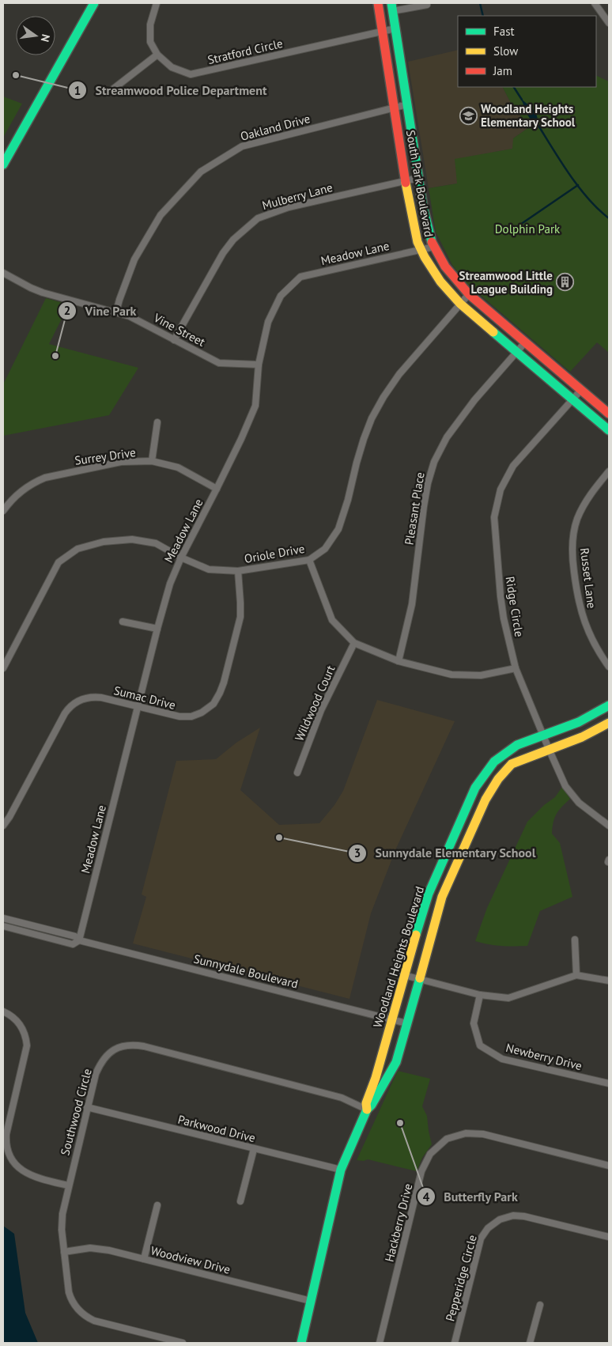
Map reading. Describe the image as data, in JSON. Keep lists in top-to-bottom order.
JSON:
{
  "streets": {
    "street": [
      "Stratford Circle",
      "Oakland Drive",
      "South Park Boulevard",
      "Mulberry Lane",
      "Meadow Lane",
      "Vine Street",
      "Surrey Drive",
      "Pleasant Place",
      "Oriole Drive",
      "Russet Lane",
      "Ridge Circle",
      "Sumac Drive",
      "Wildwood Court",
      "Woodland Heights Boulevard",
      "Sunnydale Boulevard",
      "Newberry Drive",
      "Southwood Circle",
      "Parkwood Drive",
      "Hackberry Drive",
      "Woodview Drive",
      "Pepperidge Circle"
    ]
  },
  "crossings": [
    ["Stratford Circle", "South Park Boulevard"],
    ["Oakland Drive", "South Park Boulevard"],
    ["Oakland Drive", "Vine Street"],
    ["South Park Boulevard", "Mulberry Lane"],
    ["South Park Boulevard", "Meadow Lane"],
    ["South Park Boulevard", "Pleasant Place"],
    ["South Park Boulevard", "Oriole Drive"],
    ["South Park Boulevard", "Ridge Circle"],
    ["Mulberry Lane", "Vine Street"],
    ["Meadow Lane", "Vine Street"],
    ["Meadow Lane", "Surrey Drive"],
    ["Meadow Lane", "Oriole Drive"],
    ["Meadow Lane", "Sumac Drive"],
    ["Meadow Lane", "Sunnydale Boulevard"],
    ["Oriole Drive", "Sumac Drive"],
    ["Ridge Circle", "Woodland Heights Boulevard"],
    ["Woodland Heights Boulevard", "Sunnydale Boulevard"],
    ["Woodland Heights Boulevard", "Southwood Circle"],
    ["Woodland Heights Boulevard", "Parkwood Drive"],
    ["Woodland Heights Boulevard", "Woodview Drive"],
    ["Southwood Circle", "Parkwood Drive"],
    ["Southwood Circle", "Woodview Drive"]
  ],
  "parks": ["Dolphin Park"],
  "places": {
    "other": [
      "Streamwood Police Department",
      "Vine Park",
      "Sunnydale Elementary School",
      "Butterfly Park"
    ],
    "school or university": ["Woodland Heights Elementary School"],
    "building": ["Streamwood Little League Building"]
  },
  "legend": ["Fast", "Slow", "Jam"],
  "north": "right"
}
